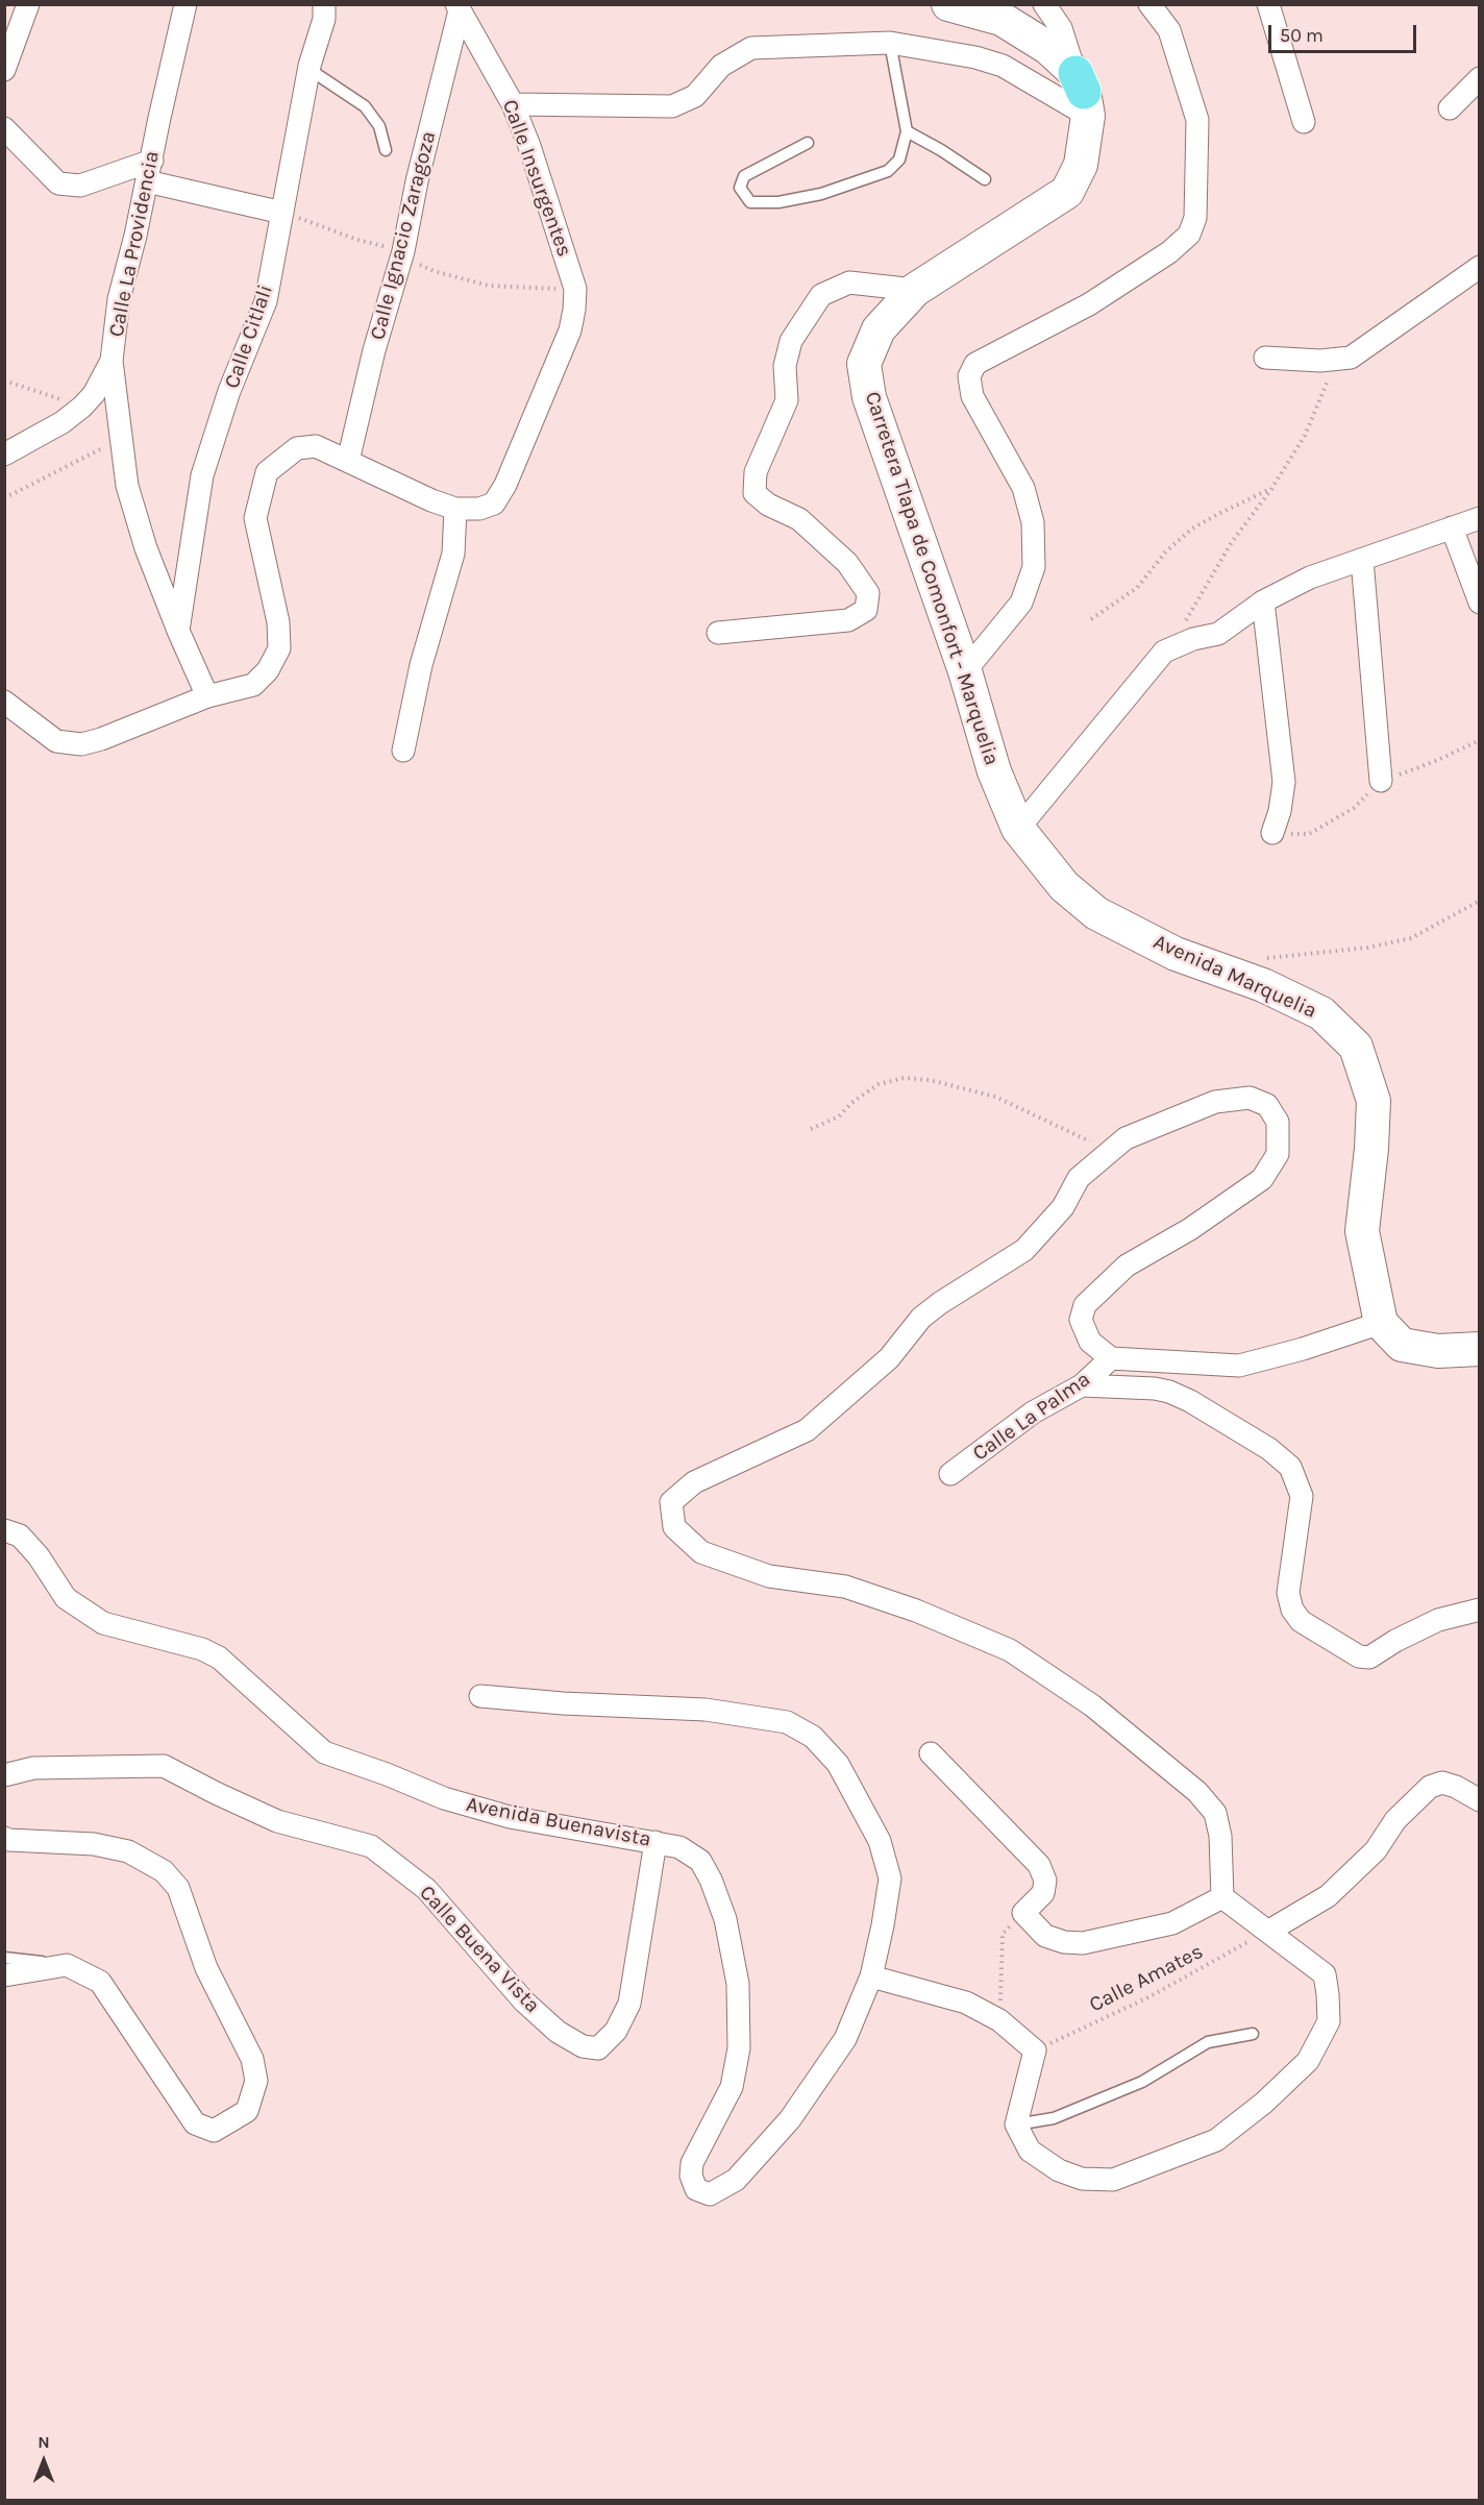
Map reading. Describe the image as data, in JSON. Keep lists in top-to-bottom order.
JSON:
{
  "streets": {
    "main road": ["Carretera Tlapa de Comonfort - Marquelia", "Avenida Marquelia"],
    "street": [
      "Calle Insurgentes",
      "Calle Ignacio Zaragoza",
      "Calle La Providencia",
      "Calle Citlali",
      "Calle La Palma",
      "Avenida Buenavista",
      "Calle Buena Vista"
    ],
    "path": ["Calle Amates"]
  },
  "crossings": [
    ["Calle Insurgentes", "Calle Ignacio Zaragoza"],
    ["Calle La Providencia", "Calle Citlali"],
    ["Carretera Tlapa de Comonfort - Marquelia", "Avenida Marquelia"],
    ["Avenida Buenavista", "Calle Buena Vista"]
  ],
  "scale_bar": "50 m",
  "north": "top"
}
